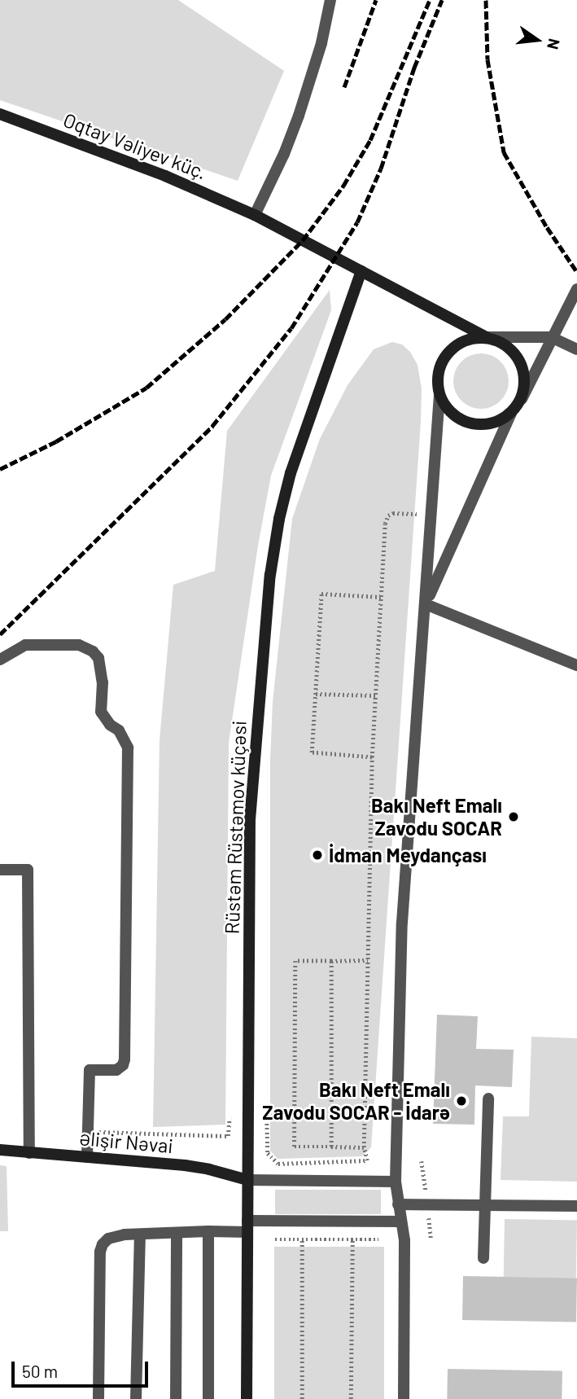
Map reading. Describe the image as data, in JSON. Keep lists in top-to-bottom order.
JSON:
{
  "streets": {
    "street": ["Oqtay Vəliyev küç.", "Rüstəm Rüstəmov küçəsi", "Əlişir Nəvai"]
  },
  "crossings": [
    ["Oqtay Vəliyev küç.", "Rüstəm Rüstəmov küçəsi"],
    ["Rüstəm Rüstəmov küçəsi", "Əlişir Nəvai"]
  ],
  "places": ["Bakı Neft Emalı Zavodu SOCAR", "İdman Meydançası", "Bakı Neft Emalı Zavodu SOCAR - İdarə"],
  "scale_bar": "50 m",
  "north": "right"
}
